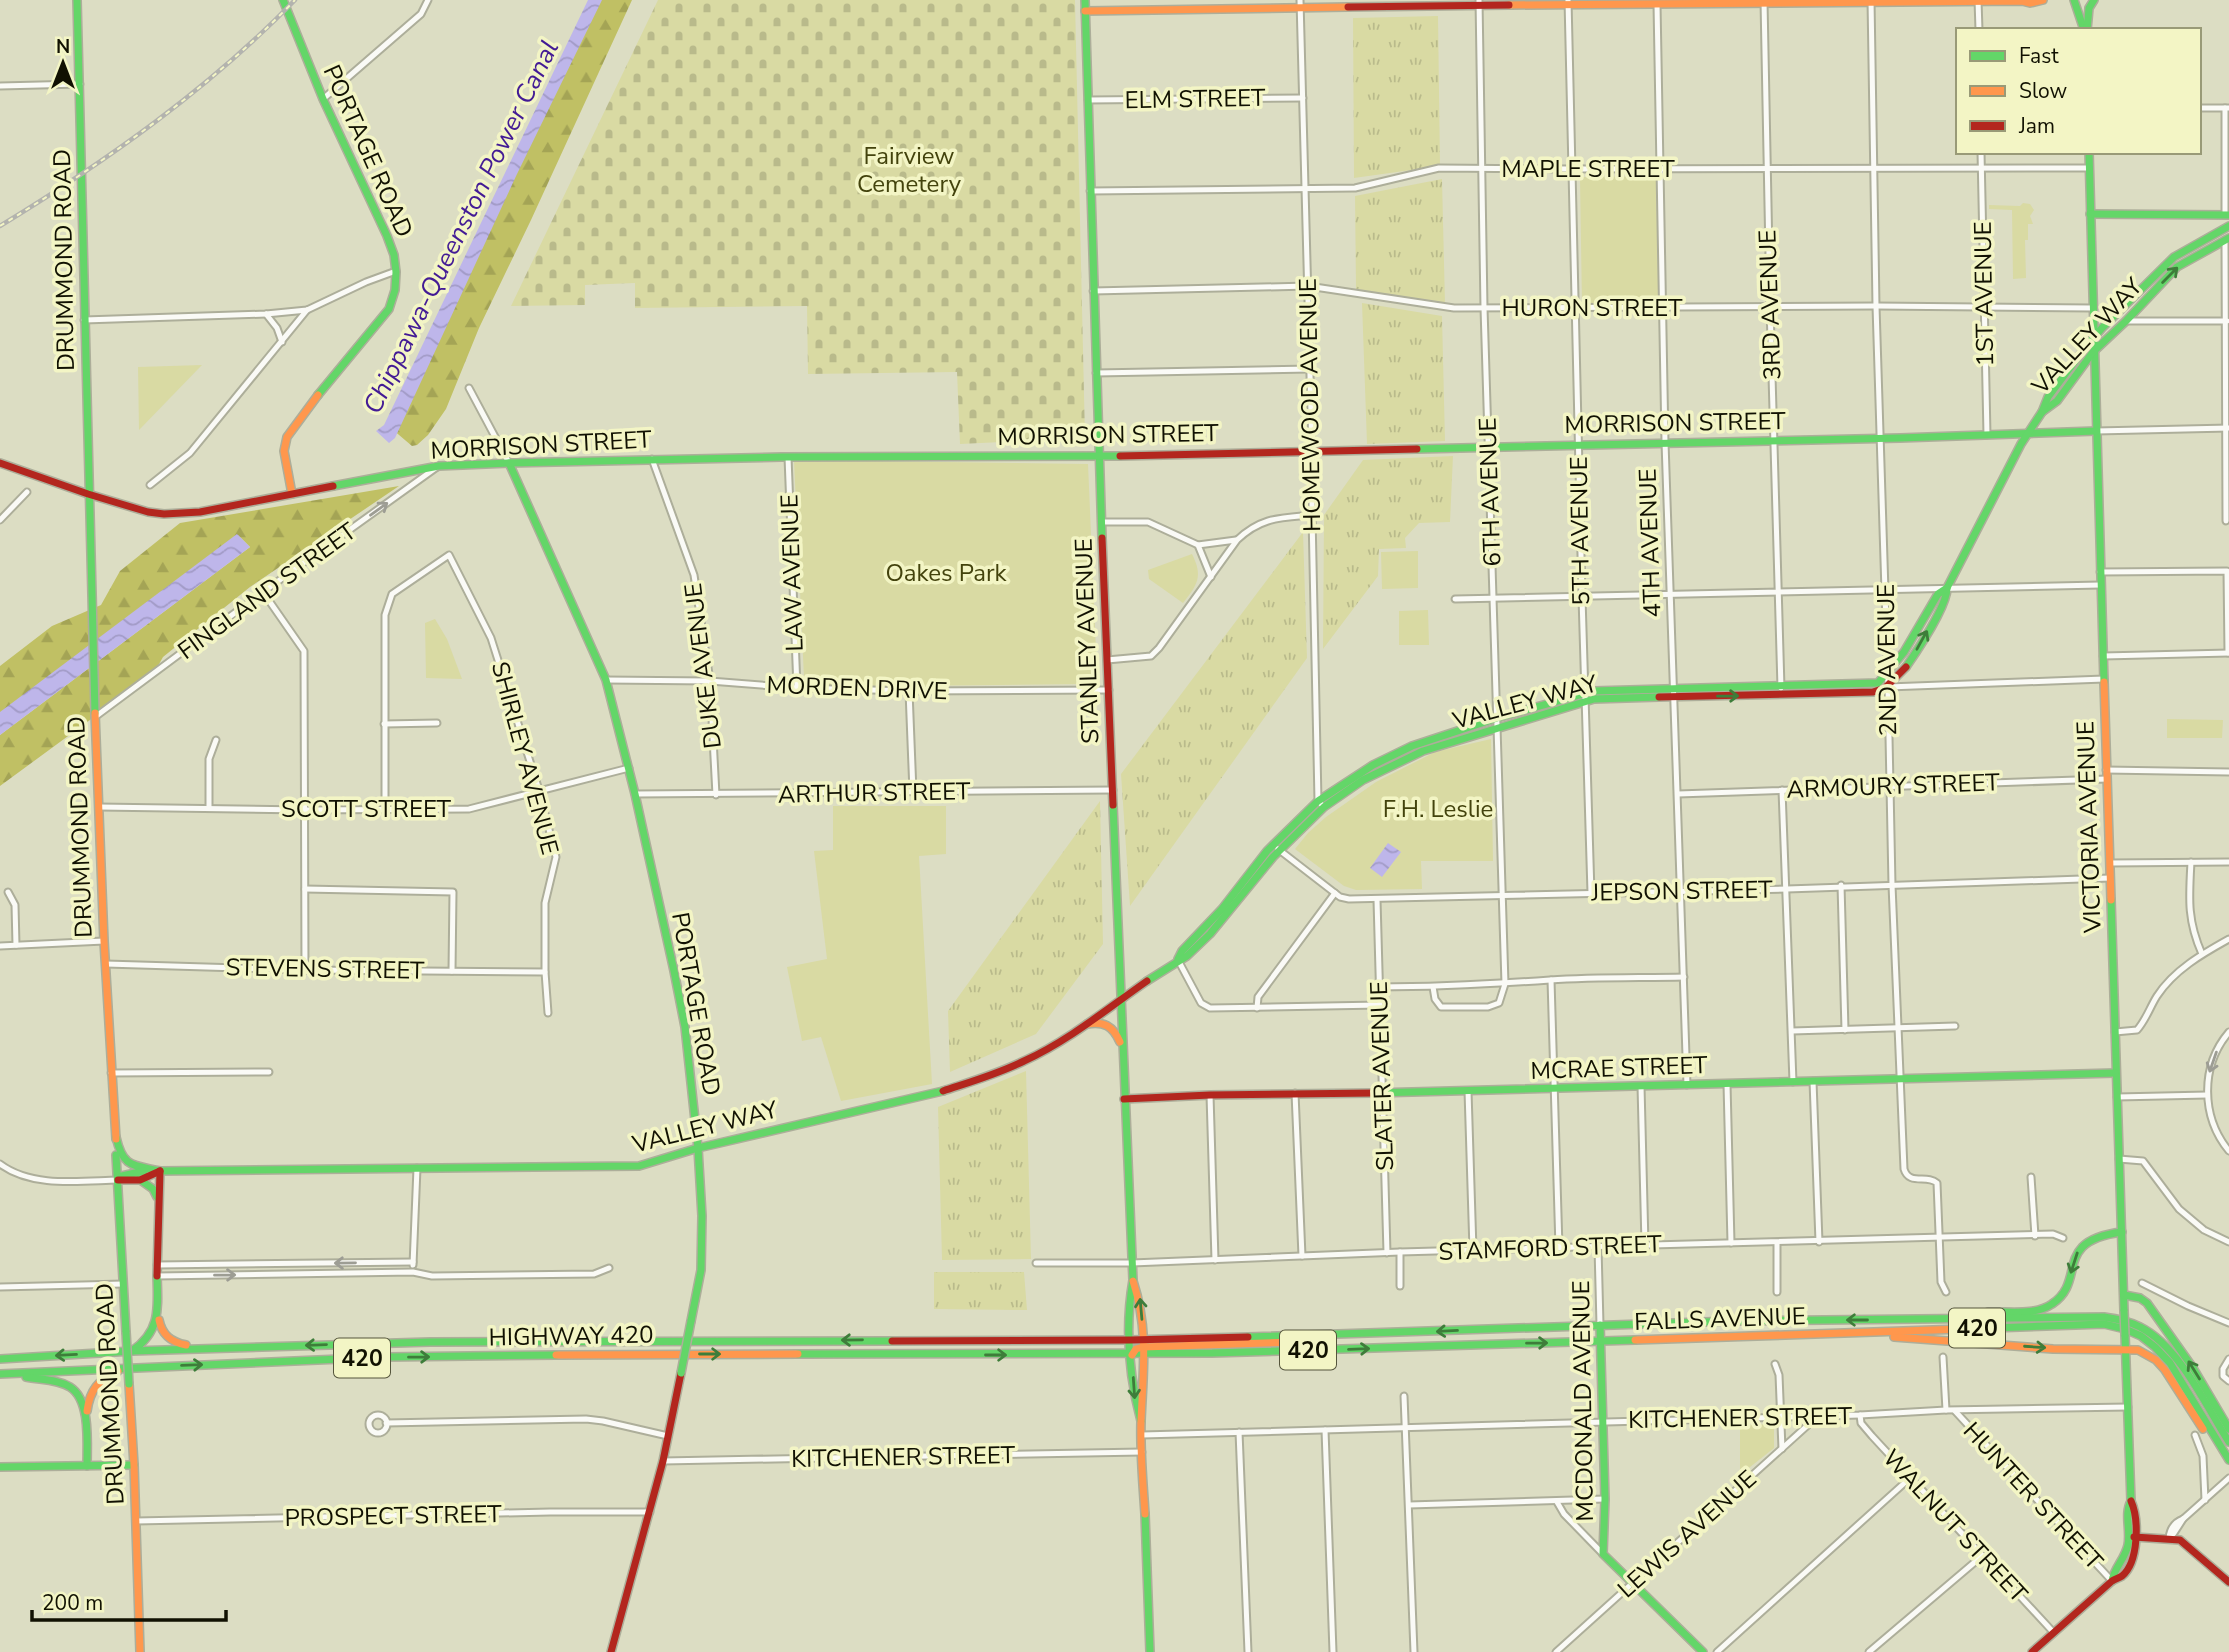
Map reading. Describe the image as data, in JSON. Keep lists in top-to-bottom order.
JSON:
{
  "streets": {
    "main road": [
      "PORTAGE ROAD",
      "DRUMMOND ROAD",
      "VALLEY WAY",
      "MORRISON STREET",
      "STANLEY AVENUE",
      "VICTORIA AVENUE",
      "MCRAE STREET",
      "FALLS AVENUE",
      "420",
      "HIGHWAY 420",
      "MCDONALD AVENUE"
    ],
    "street": [
      "ELM STREET",
      "MAPLE STREET",
      "1ST AVENUE",
      "3RD AVENUE",
      "HURON STREET",
      "HOMEWOOD AVENUE",
      "6TH AVENUE",
      "5TH AVENUE",
      "4TH AVENUE",
      "LAW AVENUE",
      "FINGLAND STREET",
      "2ND AVENUE",
      "DUKE AVENUE",
      "MORDEN DRIVE",
      "SHIRLEY AVENUE",
      "ARMOURY STREET",
      "ARTHUR STREET",
      "SCOTT STREET",
      "JEPSON STREET",
      "STEVENS STREET",
      "SLATER AVENUE",
      "STAMFORD STREET",
      "KITCHENER STREET",
      "HUNTER STREET",
      "PROSPECT STREET",
      "WALNUT STREET",
      "LEWIS AVENUE"
    ]
  },
  "crossings": [
    ["ELM STREET", "HOMEWOOD AVENUE"],
    ["ELM STREET", "STANLEY AVENUE"],
    ["PORTAGE ROAD", "VALLEY WAY"],
    ["PORTAGE ROAD", "MORRISON STREET"],
    ["PORTAGE ROAD", "MORDEN DRIVE"],
    ["PORTAGE ROAD", "ARTHUR STREET"],
    ["PORTAGE ROAD", "SCOTT STREET"],
    ["PORTAGE ROAD", "KITCHENER STREET"],
    ["PORTAGE ROAD", "PROSPECT STREET"],
    ["MAPLE STREET", "1ST AVENUE"],
    ["MAPLE STREET", "3RD AVENUE"],
    ["MAPLE STREET", "HOMEWOOD AVENUE"],
    ["MAPLE STREET", "6TH AVENUE"],
    ["MAPLE STREET", "5TH AVENUE"],
    ["MAPLE STREET", "4TH AVENUE"],
    ["MAPLE STREET", "STANLEY AVENUE"],
    ["MAPLE STREET", "2ND AVENUE"],
    ["MAPLE STREET", "VICTORIA AVENUE"],
    ["DRUMMOND ROAD", "VALLEY WAY"],
    ["DRUMMOND ROAD", "MORRISON STREET"],
    ["DRUMMOND ROAD", "FINGLAND STREET"],
    ["DRUMMOND ROAD", "SCOTT STREET"],
    ["DRUMMOND ROAD", "STEVENS STREET"],
    ["DRUMMOND ROAD", "PROSPECT STREET"],
    ["1ST AVENUE", "HURON STREET"],
    ["1ST AVENUE", "MORRISON STREET"],
    ["3RD AVENUE", "HURON STREET"],
    ["3RD AVENUE", "VALLEY WAY"],
    ["3RD AVENUE", "MORRISON STREET"],
    ["HURON STREET", "HOMEWOOD AVENUE"],
    ["HURON STREET", "6TH AVENUE"],
    ["HURON STREET", "5TH AVENUE"],
    ["HURON STREET", "4TH AVENUE"],
    ["HURON STREET", "STANLEY AVENUE"],
    ["HURON STREET", "2ND AVENUE"],
    ["HURON STREET", "VICTORIA AVENUE"],
    ["VALLEY WAY", "HOMEWOOD AVENUE"],
    ["VALLEY WAY", "MORRISON STREET"],
    ["VALLEY WAY", "6TH AVENUE"],
    ["VALLEY WAY", "5TH AVENUE"],
    ["VALLEY WAY", "4TH AVENUE"],
    ["VALLEY WAY", "STANLEY AVENUE"],
    ["VALLEY WAY", "2ND AVENUE"],
    ["VALLEY WAY", "VICTORIA AVENUE"],
    ["VALLEY WAY", "JEPSON STREET"],
    ["HOMEWOOD AVENUE", "MORRISON STREET"],
    ["MORRISON STREET", "6TH AVENUE"],
    ["MORRISON STREET", "5TH AVENUE"],
    ["MORRISON STREET", "4TH AVENUE"],
    ["MORRISON STREET", "LAW AVENUE"],
    ["MORRISON STREET", "FINGLAND STREET"],
    ["MORRISON STREET", "STANLEY AVENUE"],
    ["MORRISON STREET", "2ND AVENUE"],
    ["MORRISON STREET", "DUKE AVENUE"],
    ["MORRISON STREET", "VICTORIA AVENUE"],
    ["6TH AVENUE", "JEPSON STREET"],
    ["5TH AVENUE", "JEPSON STREET"],
    ["4TH AVENUE", "ARMOURY STREET"],
    ["4TH AVENUE", "JEPSON STREET"],
    ["4TH AVENUE", "MCRAE STREET"],
    ["LAW AVENUE", "MORDEN DRIVE"],
    ["STANLEY AVENUE", "MORDEN DRIVE"],
    ["STANLEY AVENUE", "ARTHUR STREET"],
    ["STANLEY AVENUE", "MCRAE STREET"],
    ["STANLEY AVENUE", "STAMFORD STREET"],
    ["STANLEY AVENUE", "FALLS AVENUE"],
    ["STANLEY AVENUE", "HIGHWAY 420"],
    ["STANLEY AVENUE", "KITCHENER STREET"],
    ["2ND AVENUE", "ARMOURY STREET"],
    ["2ND AVENUE", "JEPSON STREET"],
    ["2ND AVENUE", "MCRAE STREET"],
    ["2ND AVENUE", "STAMFORD STREET"],
    ["DUKE AVENUE", "MORDEN DRIVE"],
    ["DUKE AVENUE", "ARTHUR STREET"],
    ["SHIRLEY AVENUE", "SCOTT STREET"],
    ["SHIRLEY AVENUE", "STEVENS STREET"],
    ["ARMOURY STREET", "VICTORIA AVENUE"],
    ["VICTORIA AVENUE", "JEPSON STREET"],
    ["VICTORIA AVENUE", "MCRAE STREET"],
    ["VICTORIA AVENUE", "KITCHENER STREET"],
    ["VICTORIA AVENUE", "HUNTER STREET"],
    ["VICTORIA AVENUE", "WALNUT STREET"],
    ["JEPSON STREET", "SLATER AVENUE"],
    ["MCRAE STREET", "SLATER AVENUE"],
    ["SLATER AVENUE", "STAMFORD STREET"],
    ["STAMFORD STREET", "MCDONALD AVENUE"],
    ["FALLS AVENUE", "HIGHWAY 420"],
    ["FALLS AVENUE", "MCDONALD AVENUE"],
    ["MCDONALD AVENUE", "KITCHENER STREET"],
    ["KITCHENER STREET", "HUNTER STREET"],
    ["KITCHENER STREET", "WALNUT STREET"],
    ["KITCHENER STREET", "LEWIS AVENUE"]
  ],
  "one_way": ["FINGLAND STREET"],
  "water": ["Chippawa-Queenston Power Canal"],
  "parks": ["Fairview Cemetery", "Oakes Park", "F.H. Leslie"],
  "legend": ["Fast", "Slow", "Jam"],
  "scale_bar": "200 m",
  "north": "top"
}
